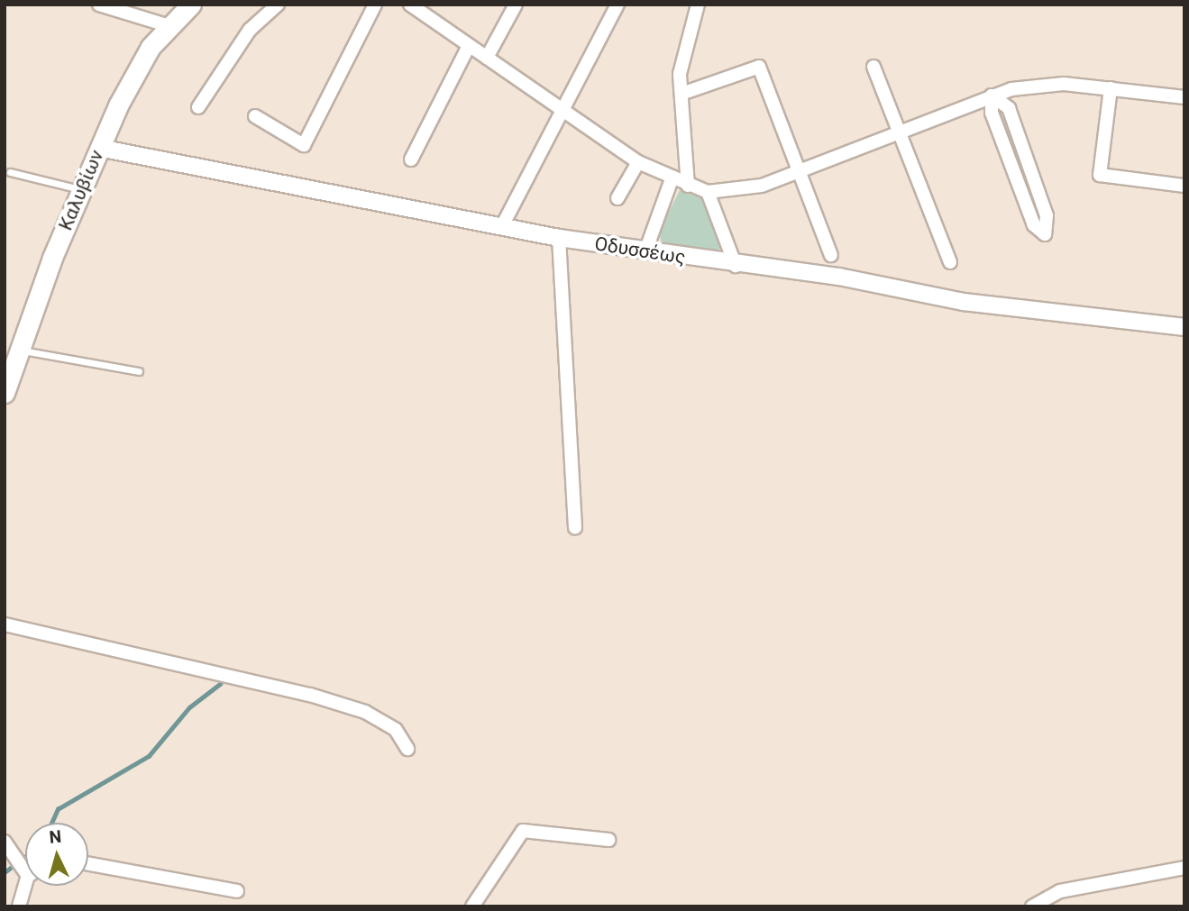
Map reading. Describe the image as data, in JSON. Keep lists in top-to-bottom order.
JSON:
{
  "streets": {
    "main road": ["Καλυβίων"],
    "street": ["Οδυσσέως"]
  },
  "crossings": [
    ["Καλυβίων", "Οδυσσέως"]
  ],
  "north": "top"
}
